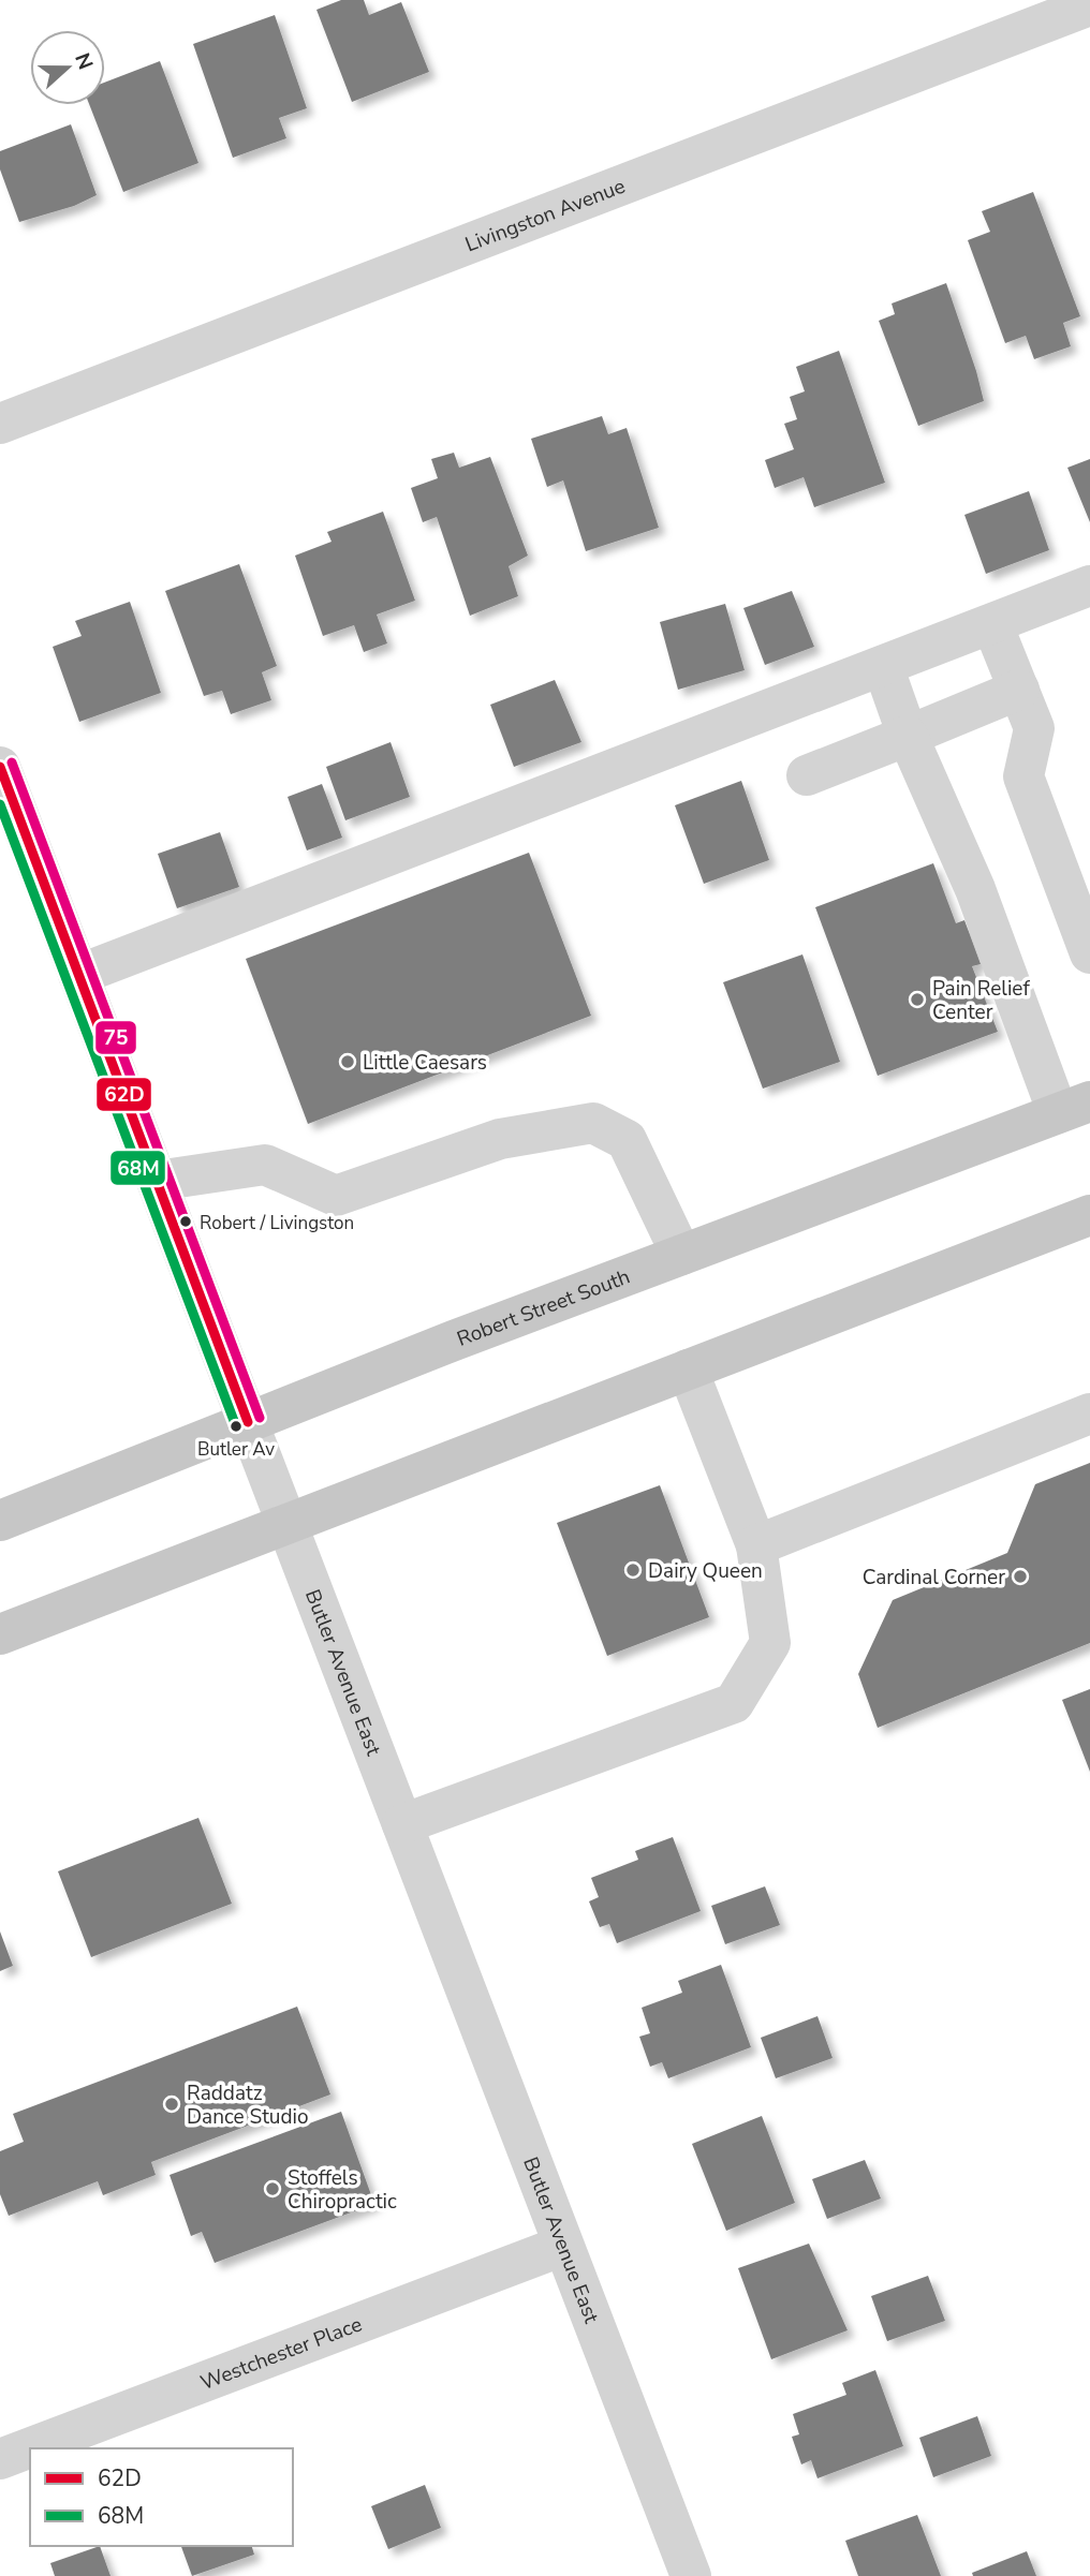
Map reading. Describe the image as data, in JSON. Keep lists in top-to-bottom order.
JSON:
{
  "streets": {
    "main road": ["Robert Street South"],
    "street": ["Livingston Avenue", "Butler Avenue East", "Westchester Place"]
  },
  "crossings": [
    ["Robert Street South", "Butler Avenue East"],
    ["Butler Avenue East", "Westchester Place"]
  ],
  "places": [
    "Pain Relief Center",
    "Little Caesars",
    "Robert / Livingston",
    "Butler Av",
    "Dairy Queen",
    "Cardinal Corner",
    "Raddatz Dance Studio",
    "Stoffels Chiropractic"
  ],
  "lines": ["transit line 75", "transit line 62D", "transit line 68M"],
  "legend": ["62D", "68M"],
  "north": "right"
}
